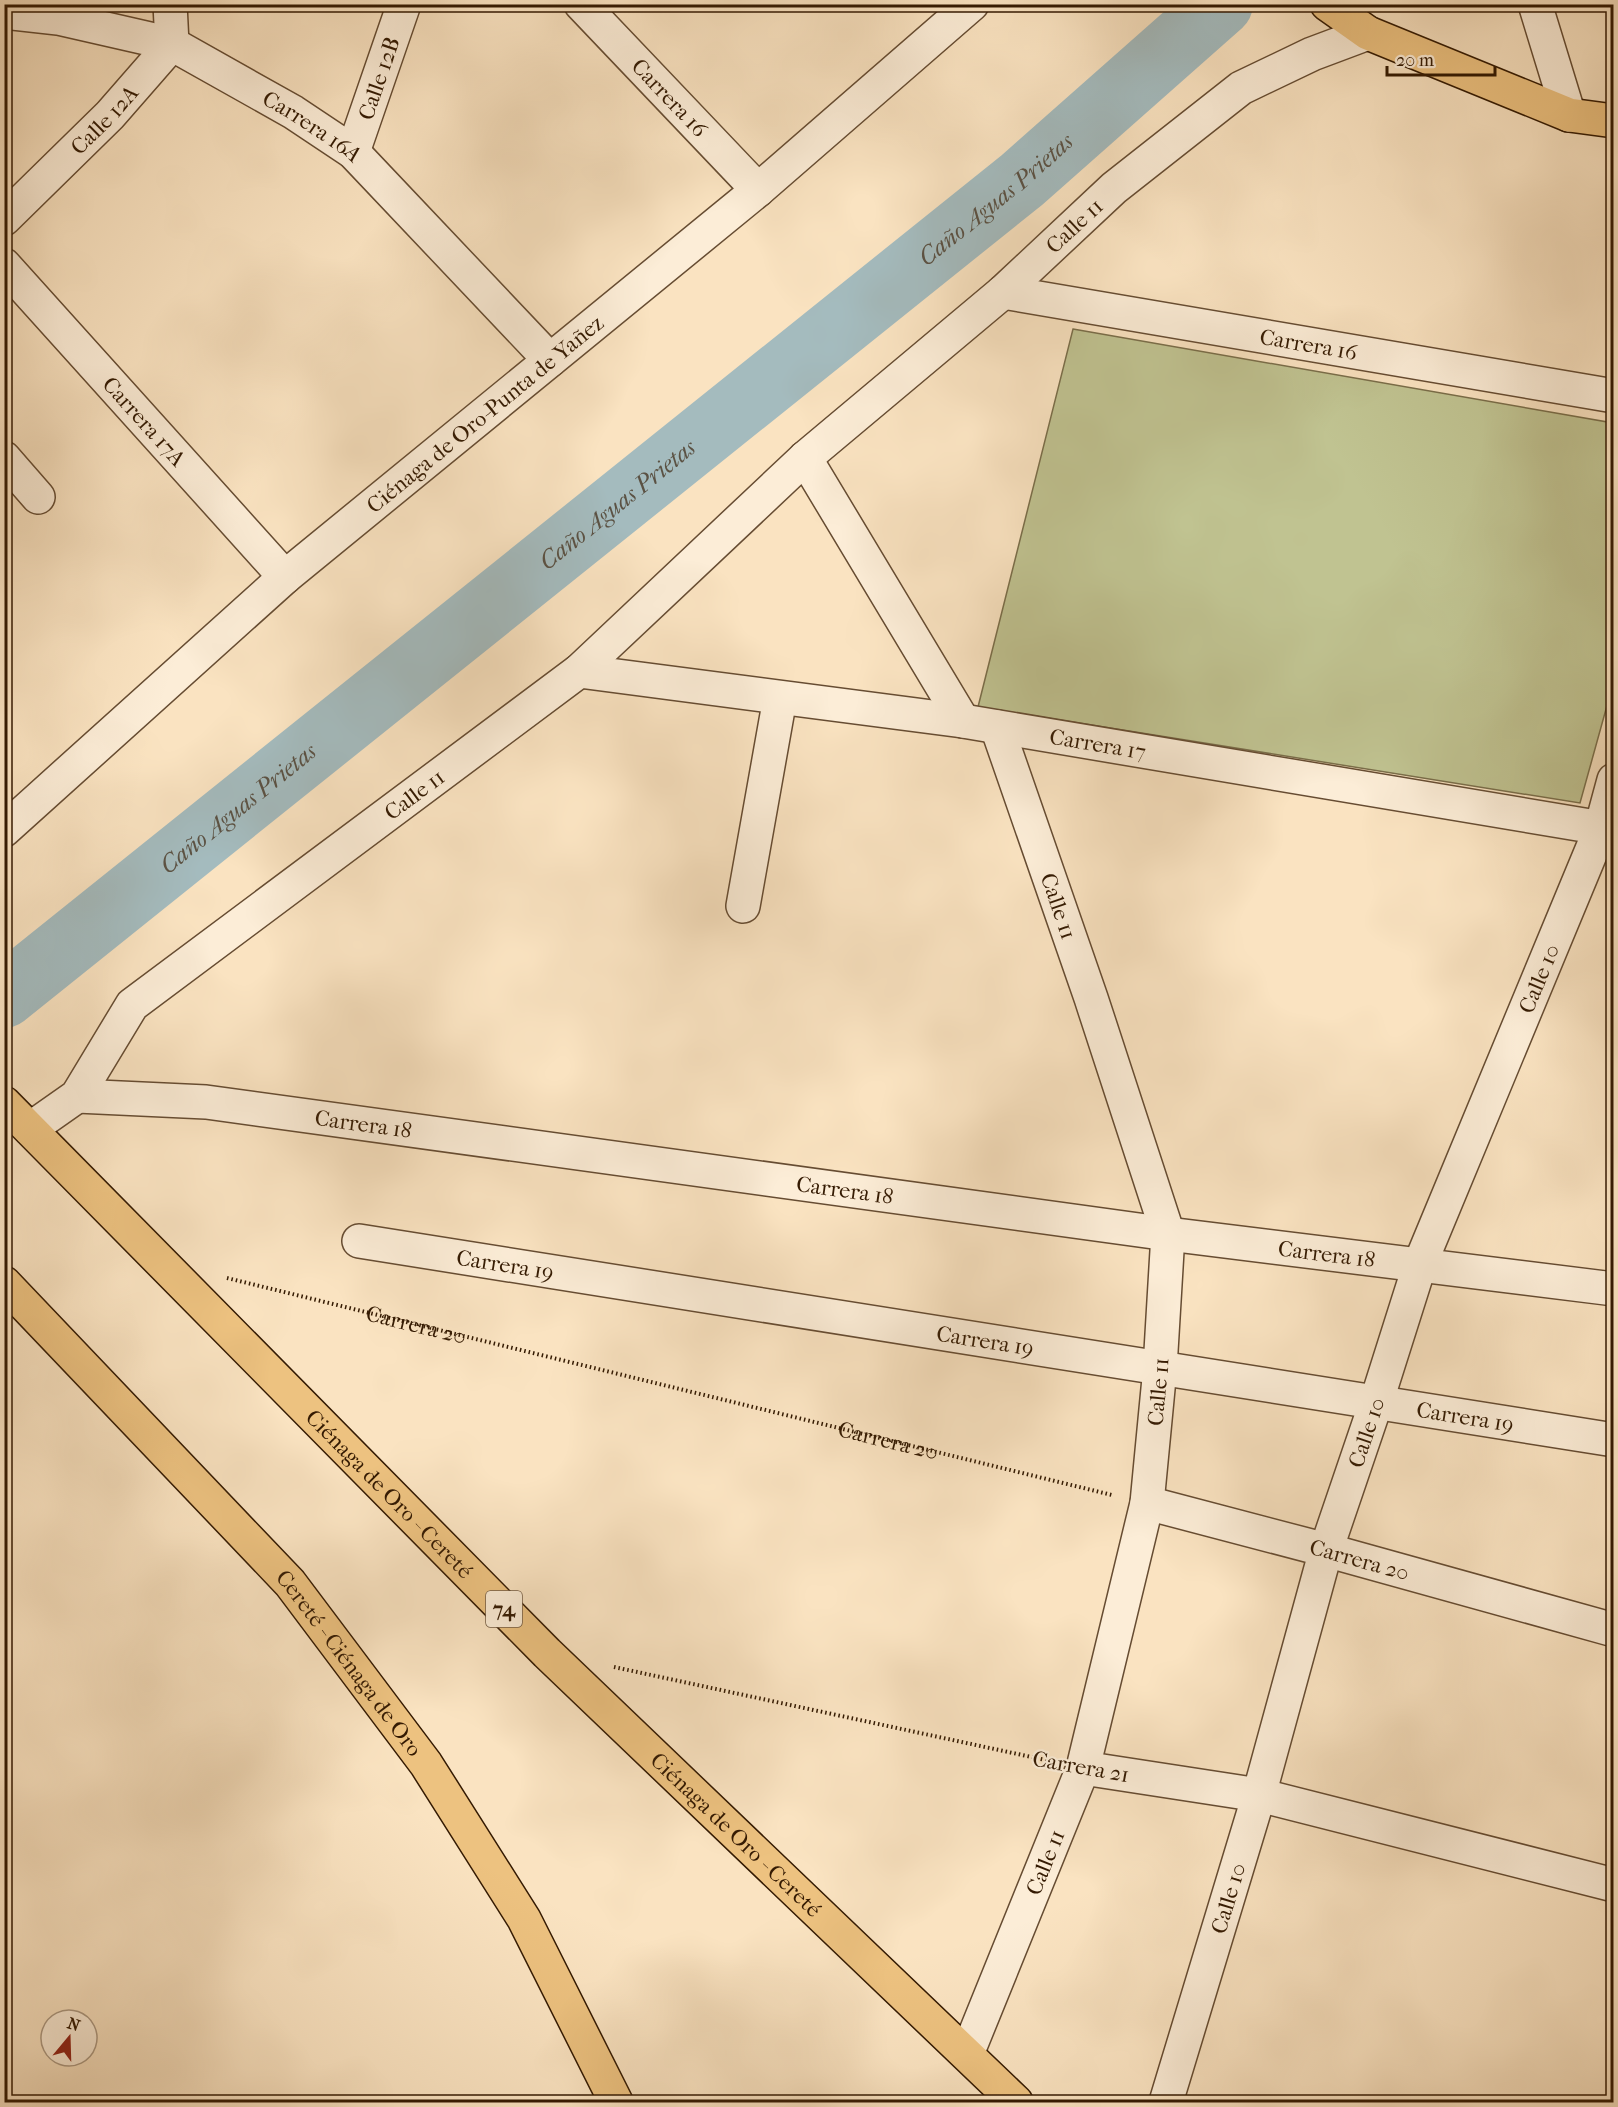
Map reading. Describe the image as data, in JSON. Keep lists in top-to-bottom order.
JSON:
{
  "streets": {
    "main road": ["Ciénaga de Oro - Cereté", "74", "Cereté - Ciénaga de Oro"],
    "street": [
      "Calle 12B",
      "Carrera 16",
      "Calle 12A",
      "Carrera 16A",
      "Calle 11",
      "Ciénaga de Oro-Punta de Yañez",
      "Carrera 17A",
      "Carrera 17",
      "Calle 10",
      "Carrera 18",
      "Carrera 19",
      "Carrera 20",
      "Carrera 21"
    ]
  },
  "crossings": [
    ["Calle 12B", "Carrera 16A"],
    ["Carrera 16", "Calle 11"],
    ["Carrera 16", "Ciénaga de Oro-Punta de Yañez"],
    ["Calle 12A", "Carrera 16A"],
    ["Carrera 16A", "Ciénaga de Oro-Punta de Yañez"],
    ["Calle 11", "Carrera 17"],
    ["Calle 11", "Carrera 18"],
    ["Calle 11", "Carrera 19"],
    ["Calle 11", "Carrera 20"],
    ["Calle 11", "Ciénaga de Oro - Cereté"],
    ["Calle 11", "Carrera 21"],
    ["Ciénaga de Oro-Punta de Yañez", "Carrera 17A"],
    ["Carrera 17", "Calle 10"],
    ["Calle 10", "Carrera 18"],
    ["Calle 10", "Carrera 19"],
    ["Calle 10", "Carrera 20"],
    ["Calle 10", "Carrera 21"]
  ],
  "water": ["Caño Aguas Prietas"],
  "scale_bar": "20 m",
  "north": "top"
}
